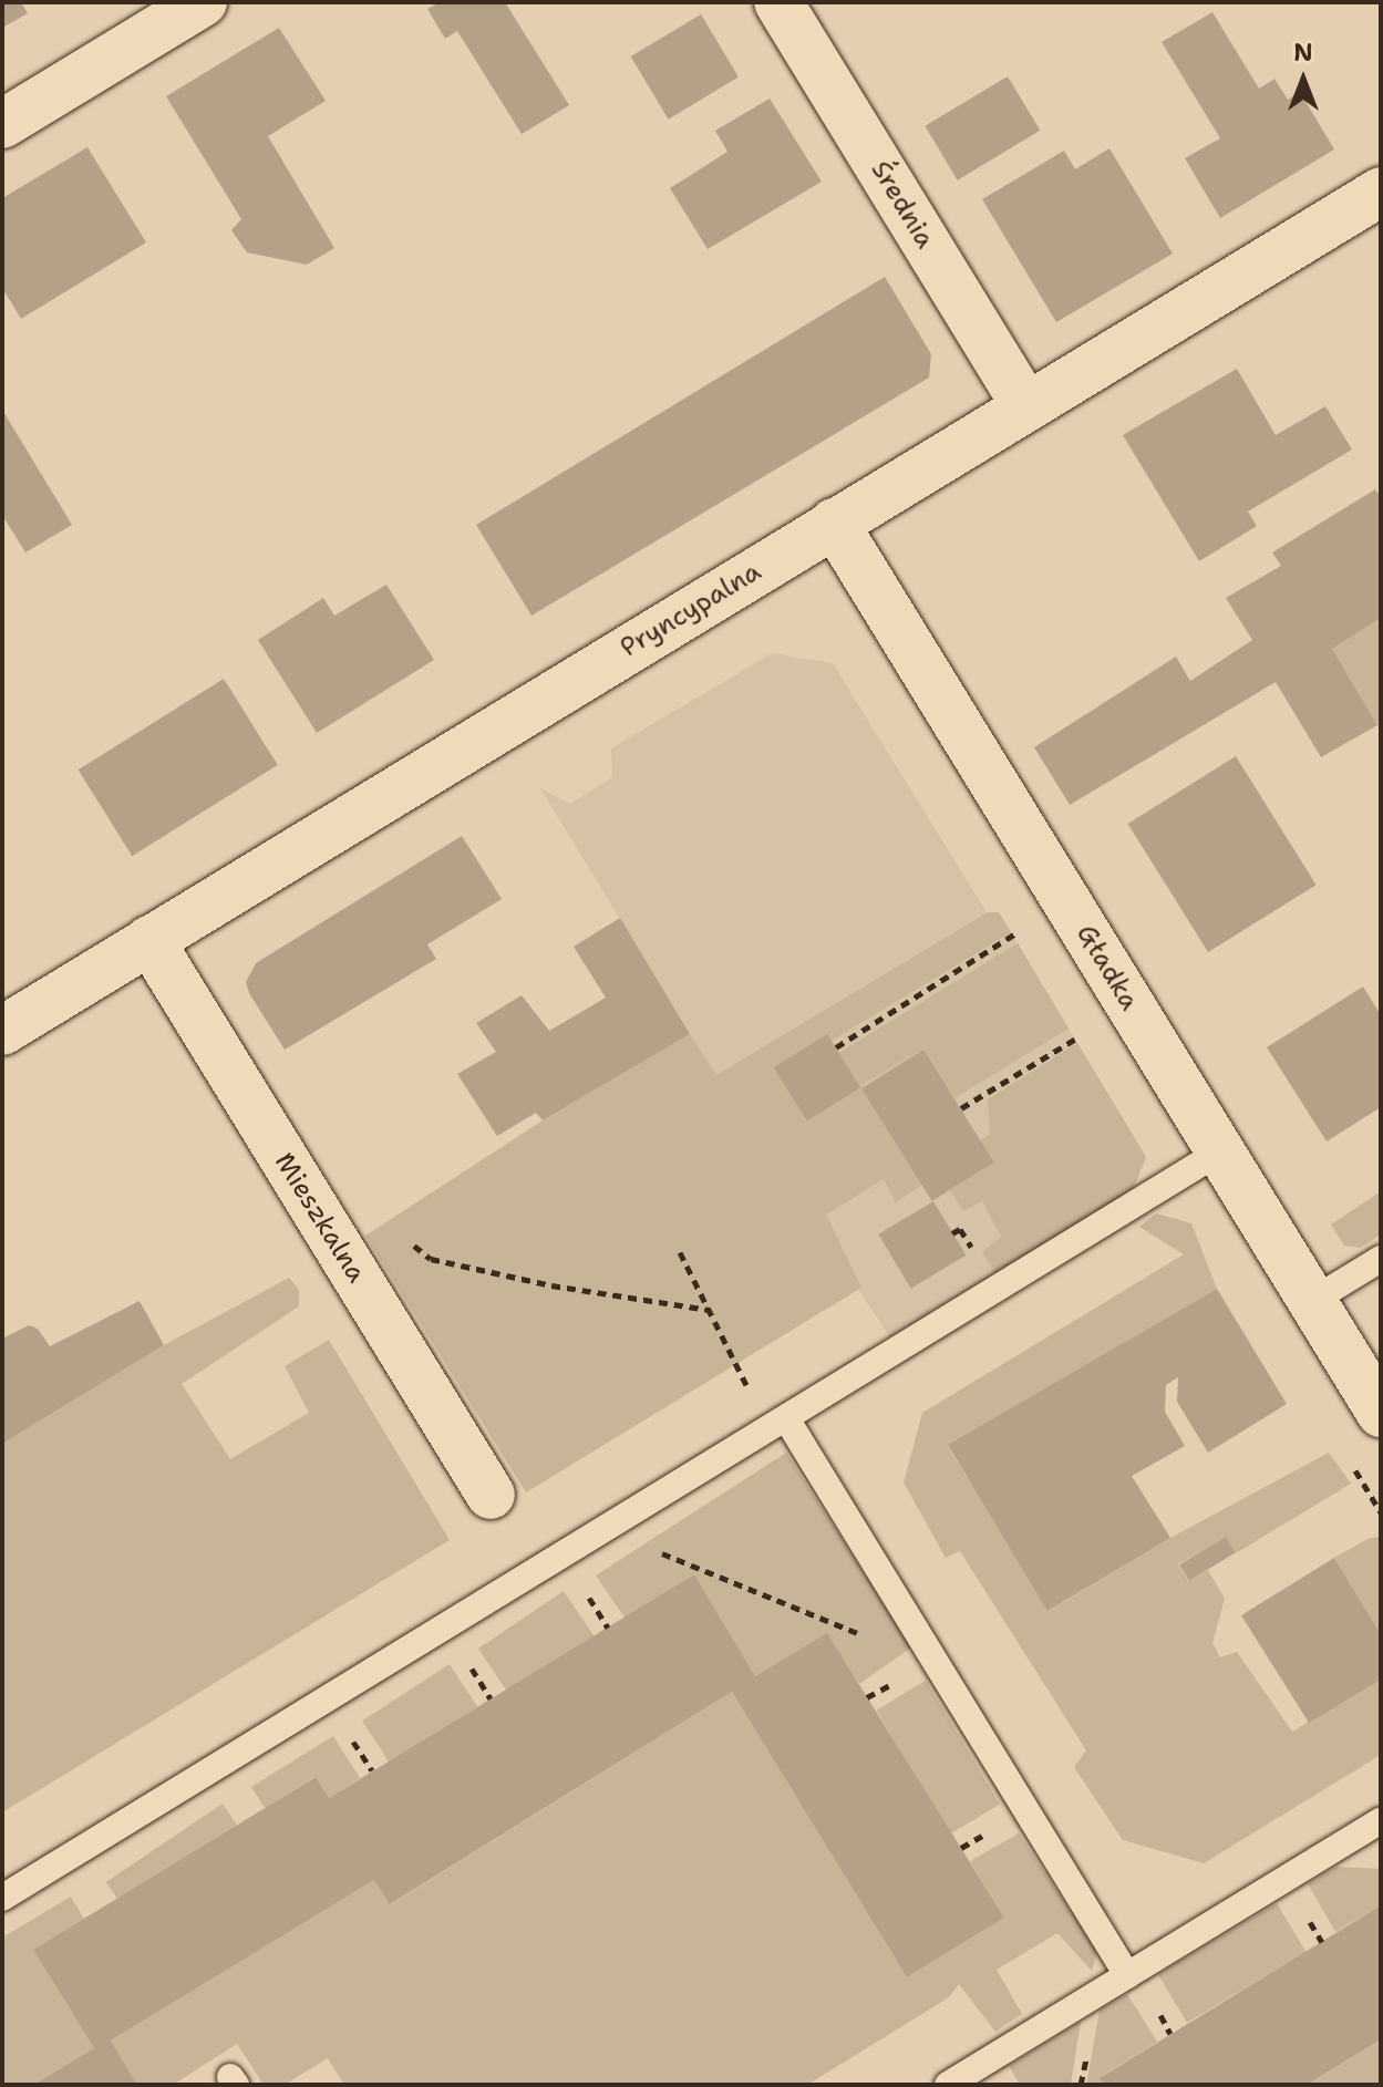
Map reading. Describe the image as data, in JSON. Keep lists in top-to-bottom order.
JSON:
{
  "streets": {
    "street": [
      "Średnia",
      "Pryncypalna",
      "Gładka",
      "Mieszkalna"
    ]
  },
  "crossings": [
    ["Średnia", "Pryncypalna"],
    ["Pryncypalna", "Gładka"],
    ["Pryncypalna", "Mieszkalna"]
  ],
  "north": "top"
}
